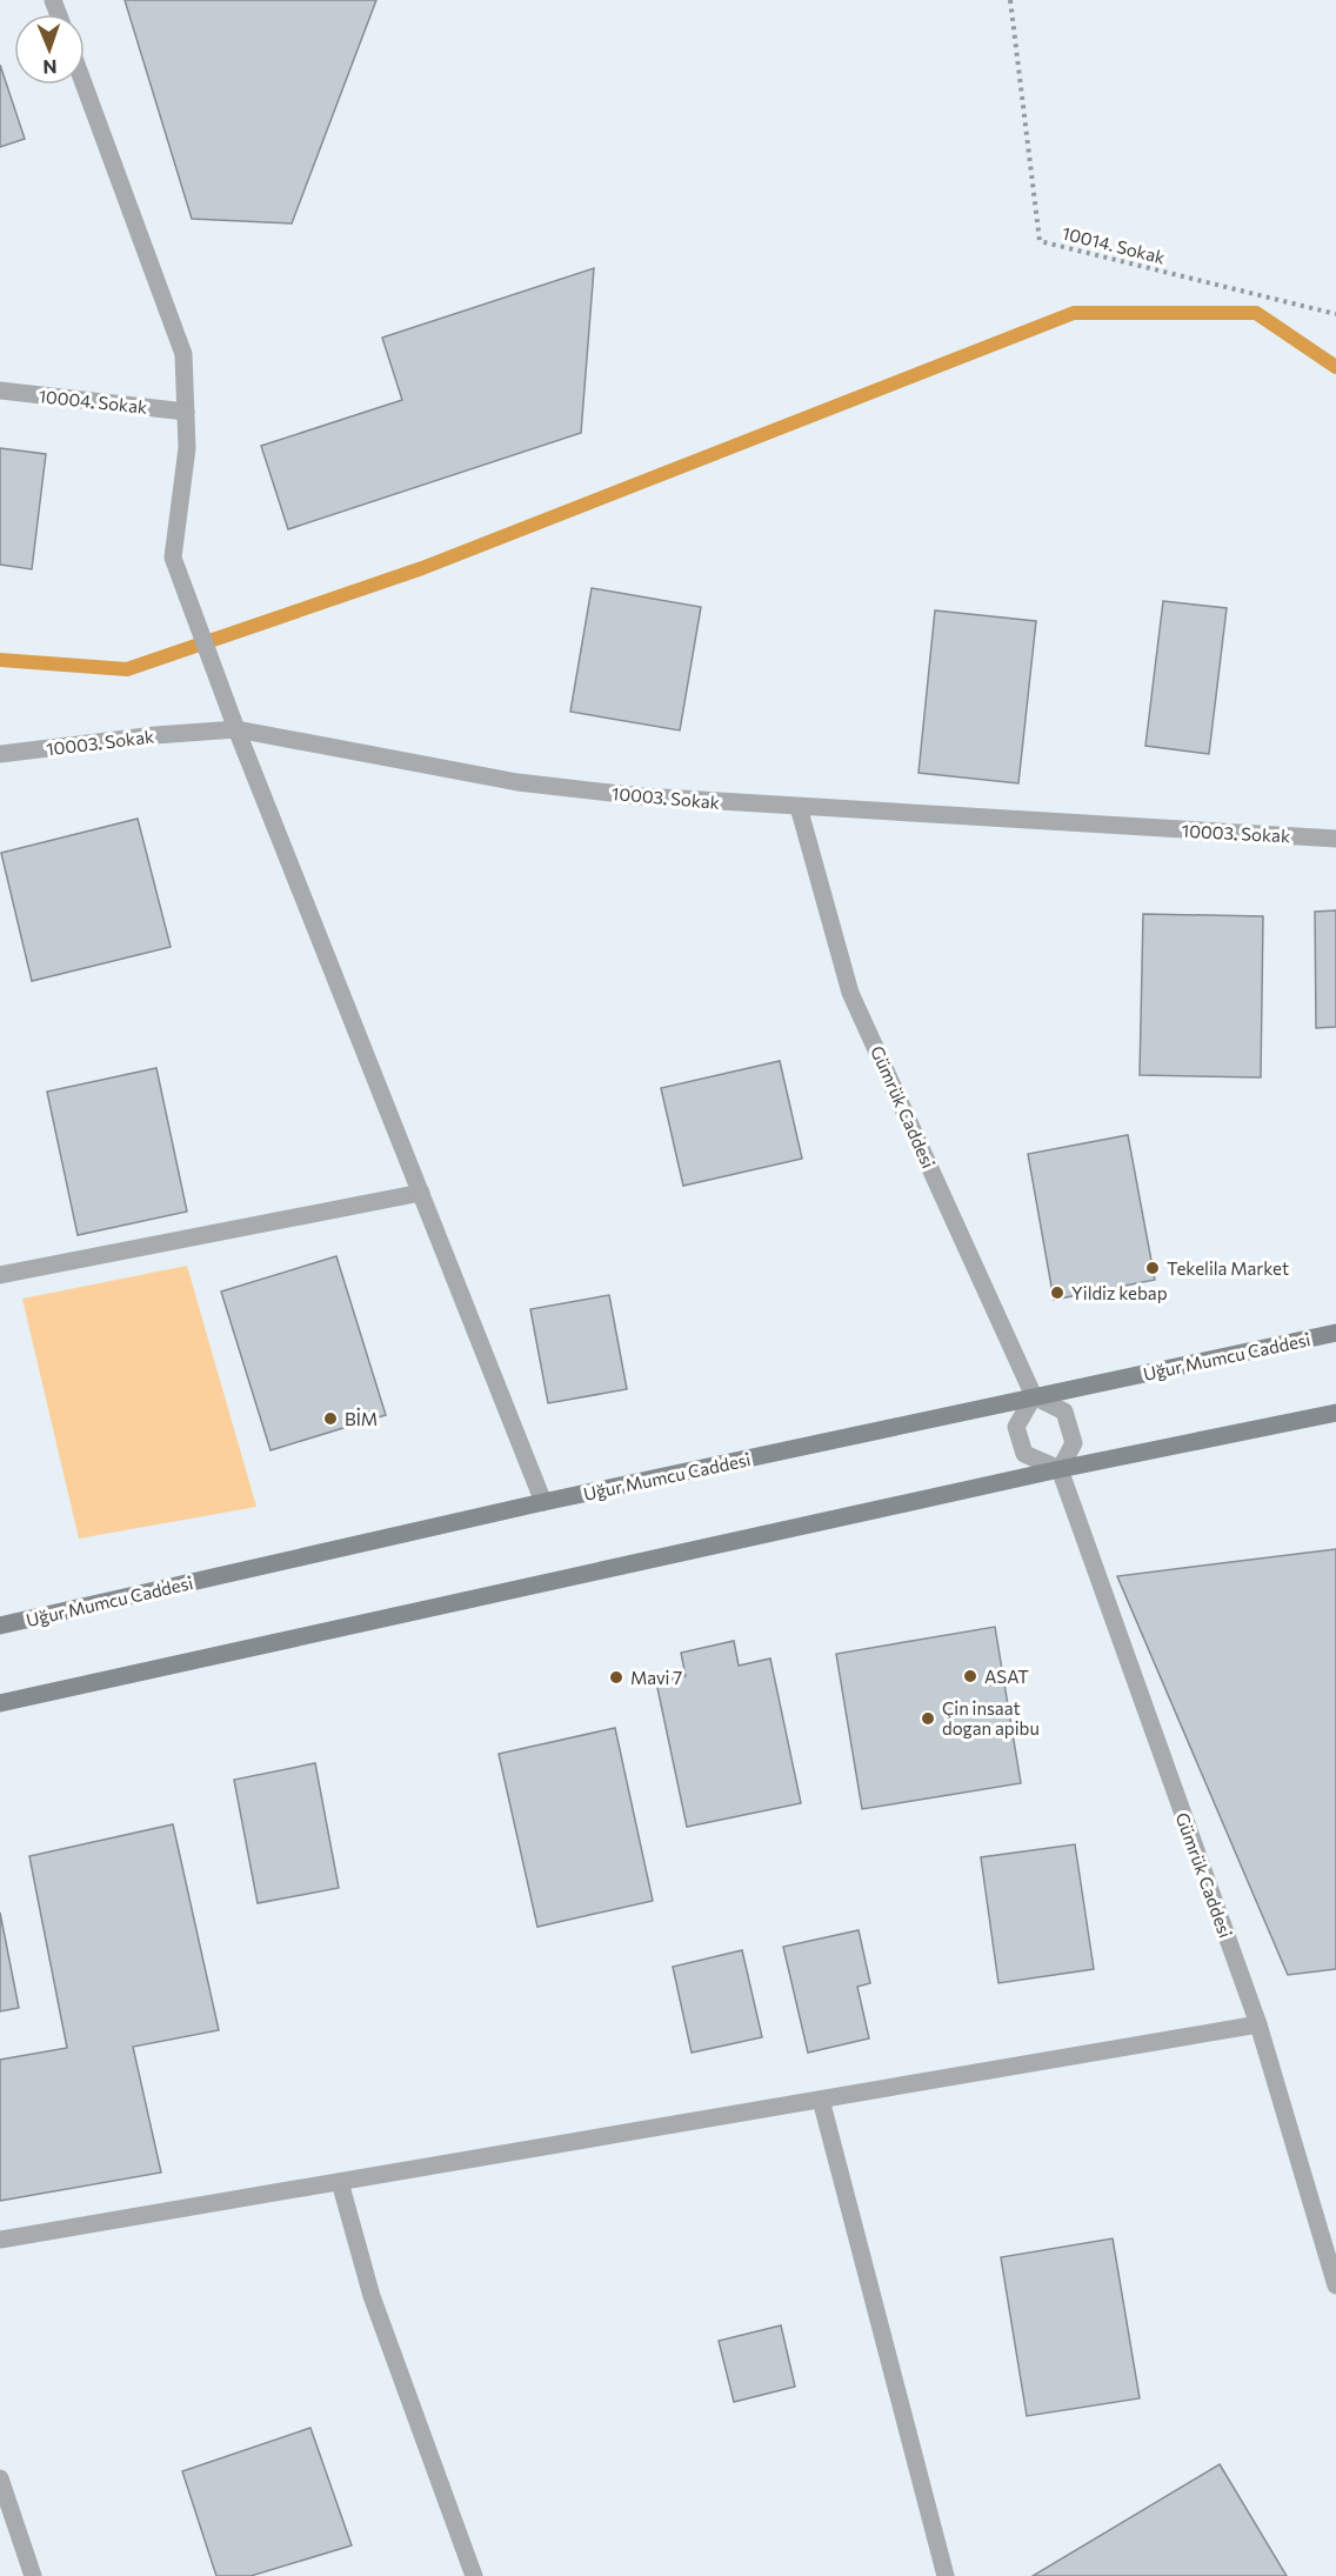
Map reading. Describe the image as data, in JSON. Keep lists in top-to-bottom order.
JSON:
{
  "streets": {
    "main road": ["Uğur Mumcu Caddesi"],
    "street": ["10004. Sokak", "10003. Sokak", "Gümrük Caddesi"],
    "path": ["10014. Sokak"]
  },
  "crossings": [
    ["10003. Sokak", "Gümrük Caddesi"],
    ["Gümrük Caddesi", "Uğur Mumcu Caddesi"]
  ],
  "places": [
    "Tekelila Market",
    "Yildiz kebap",
    "BİM",
    "ASAT",
    "Mavi 7",
    "Çin insaat dogan apibu"
  ],
  "north": "bottom"
}
